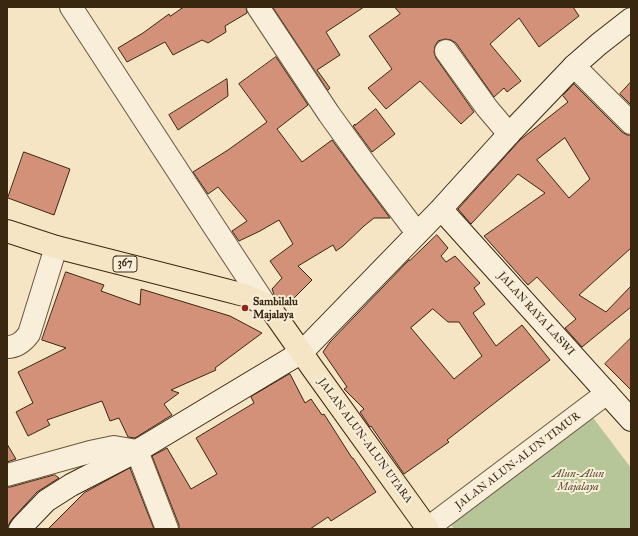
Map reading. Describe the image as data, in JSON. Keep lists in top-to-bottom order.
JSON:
{
  "streets": {
    "main road": ["367", "JALAN ALUN-ALUN UTARA"],
    "street": ["JALAN RAYA LASWI", "JALAN ALUN-ALUN TIMUR"]
  },
  "crossings": [
    ["367", "JALAN ALUN-ALUN UTARA"],
    ["JALAN RAYA LASWI", "JALAN ALUN-ALUN TIMUR"],
    ["JALAN ALUN-ALUN UTARA", "JALAN ALUN-ALUN TIMUR"]
  ],
  "parks": ["Alun-Alun Majalaya"],
  "places": ["Sambilalu Majalaya"]
}
